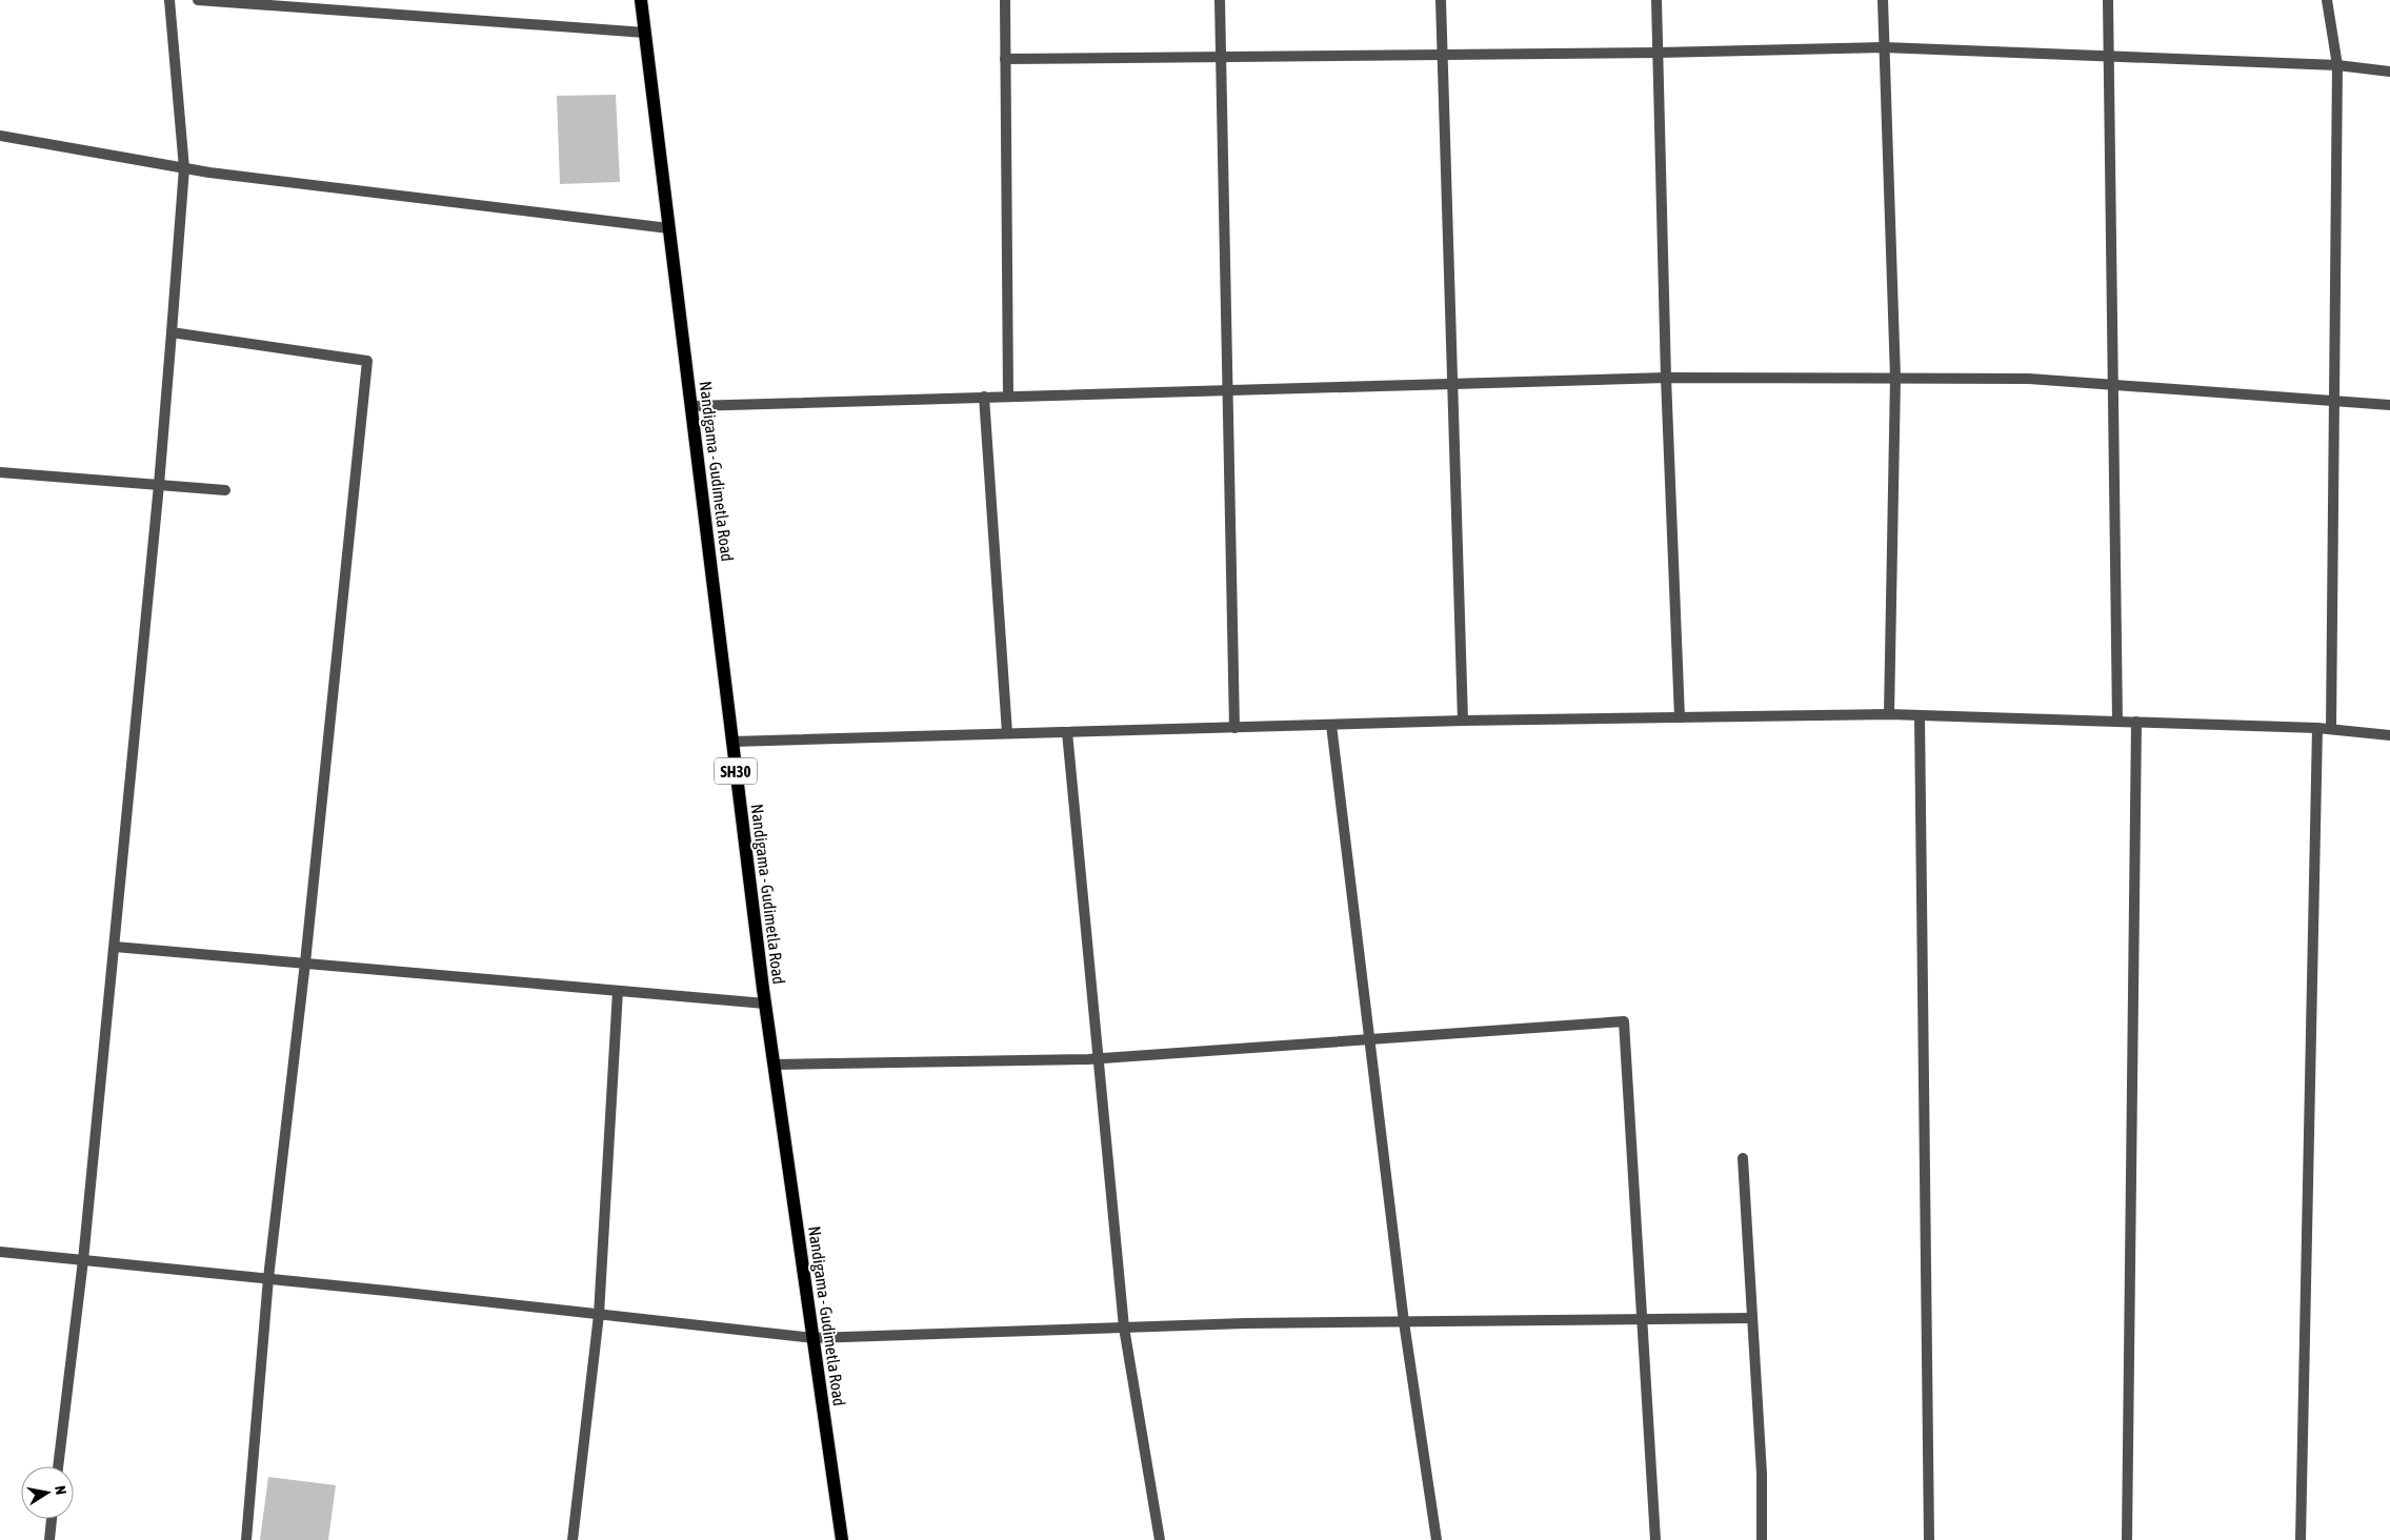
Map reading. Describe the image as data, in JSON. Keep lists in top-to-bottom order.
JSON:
{
  "streets": {
    "main road": ["Nandigama - Gudimetla Road", "SH30"]
  },
  "north": "right"
}
